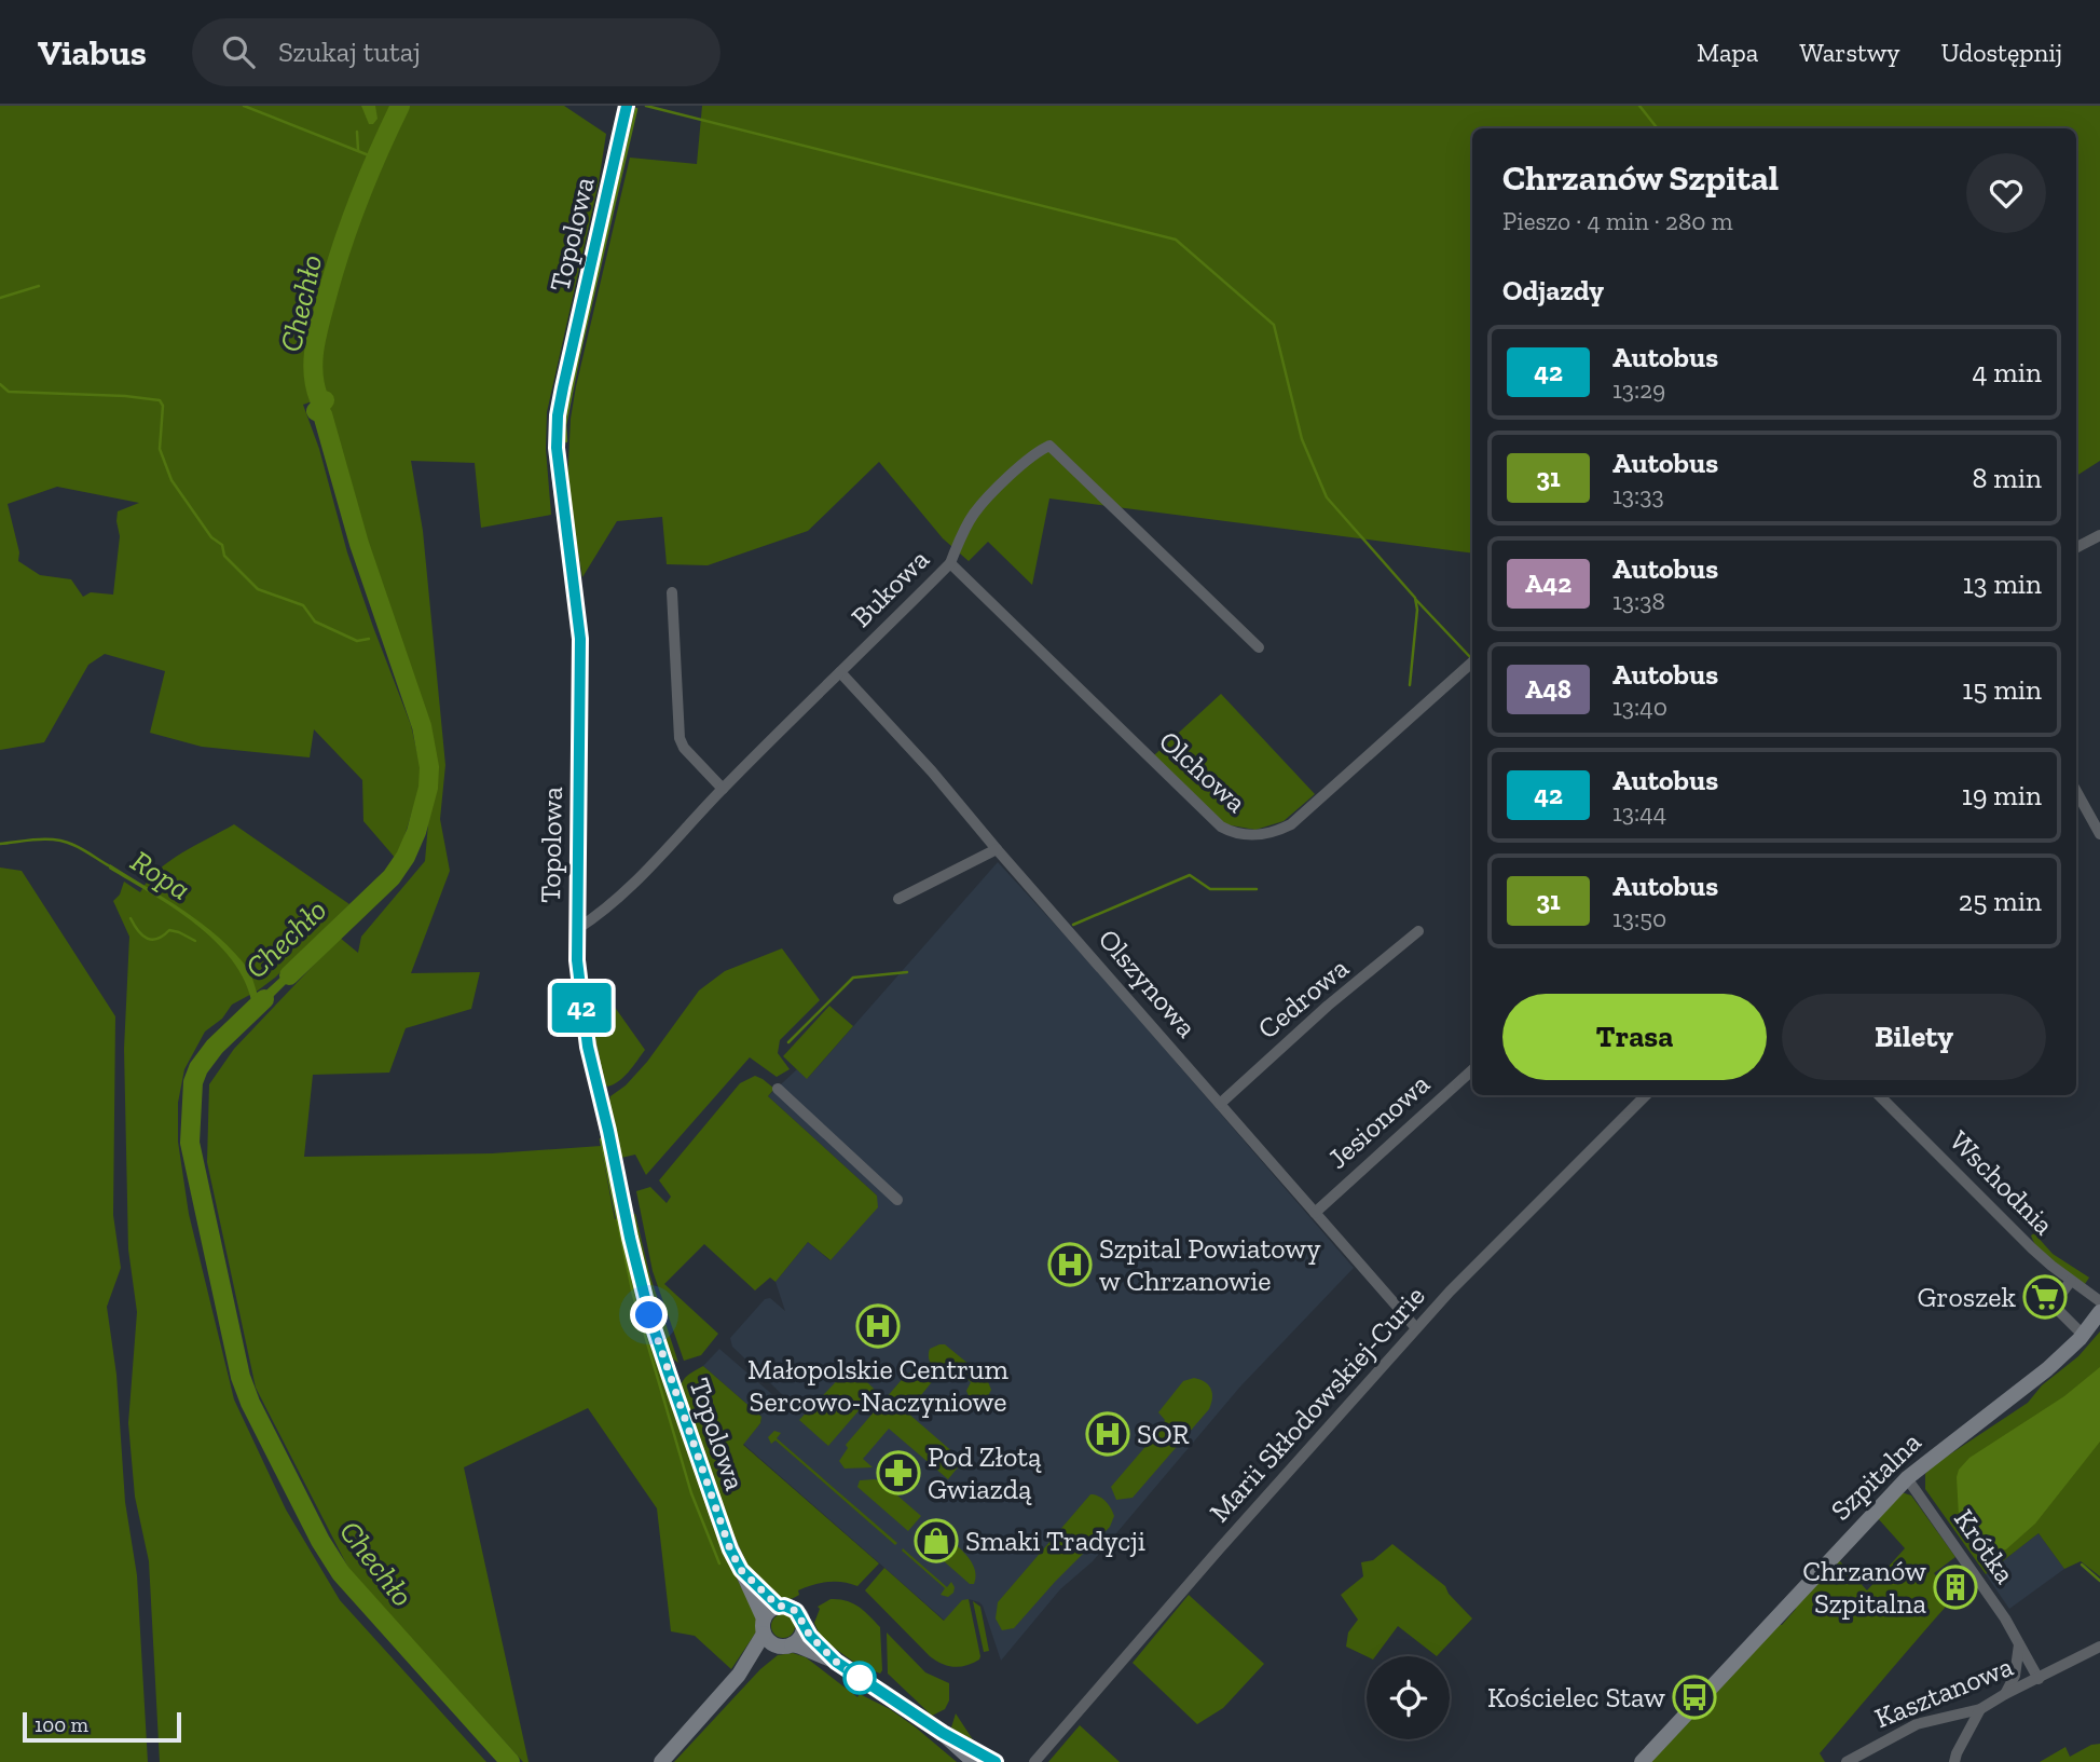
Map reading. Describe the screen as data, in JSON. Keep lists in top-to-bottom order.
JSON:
{
  "streets": {
    "street": [
      "Topolowa",
      "Bukowa",
      "Olchowa",
      "Olszynowa",
      "Cedrowa",
      "Jesionowa",
      "Wschodnia",
      "Marii Skłodowskiej-Curie",
      "Szpitalna",
      "Krótka",
      "Kasztanowa"
    ]
  },
  "crossings": [
    ["Topolowa", "Bukowa"],
    ["Bukowa", "Olchowa"],
    ["Bukowa", "Olszynowa"],
    ["Olszynowa", "Cedrowa"],
    ["Olszynowa", "Jesionowa"],
    ["Olszynowa", "Marii Skłodowskiej-Curie"],
    ["Szpitalna", "Krótka"],
    ["Krótka", "Kasztanowa"]
  ],
  "water": ["Chechło", "Ropa"],
  "places": {
    "hospital": ["Szpital Powiatowy w Chrzanowie", "Małopolskie Centrum Sercowo-Naczyniowe", "SOR"],
    "supermarket": ["Groszek"],
    "pharmacy": ["Pod Złotą Gwiazdą"],
    "shop": ["Smaki Tradycji"],
    "building": ["Chrzanów Szpitalna"],
    "bus stop": ["Kościelec Staw"]
  },
  "lines": ["bus line 42"],
  "scale_bar": "100 m",
  "page": {
    "header": "Viabus",
    "search": "Szukaj tutaj",
    "nav": ["Mapa", "Warstwy", "Udostępnij"],
    "on_map": "42",
    "heading": [
      ["Chrzanów Szpital", "Pieszo · 4 min · 280 m"],
      "Odjazdy"
    ],
    "list": [
      {
        "mark": "42",
        "name": "Autobus",
        "note": "13:29",
        "value": "4 min"
      },
      {
        "mark": "31",
        "name": "Autobus",
        "note": "13:33",
        "value": "8 min"
      },
      {
        "mark": "A42",
        "name": "Autobus",
        "note": "13:38",
        "value": "13 min"
      },
      {
        "mark": "A48",
        "name": "Autobus",
        "note": "13:40",
        "value": "15 min"
      },
      {
        "mark": "42",
        "name": "Autobus",
        "note": "13:44",
        "value": "19 min"
      },
      {
        "mark": "31",
        "name": "Autobus",
        "note": "13:50",
        "value": "25 min"
      }
    ],
    "buttons": ["Trasa", "Bilety"],
    "scale": "100 m"
  }
}
